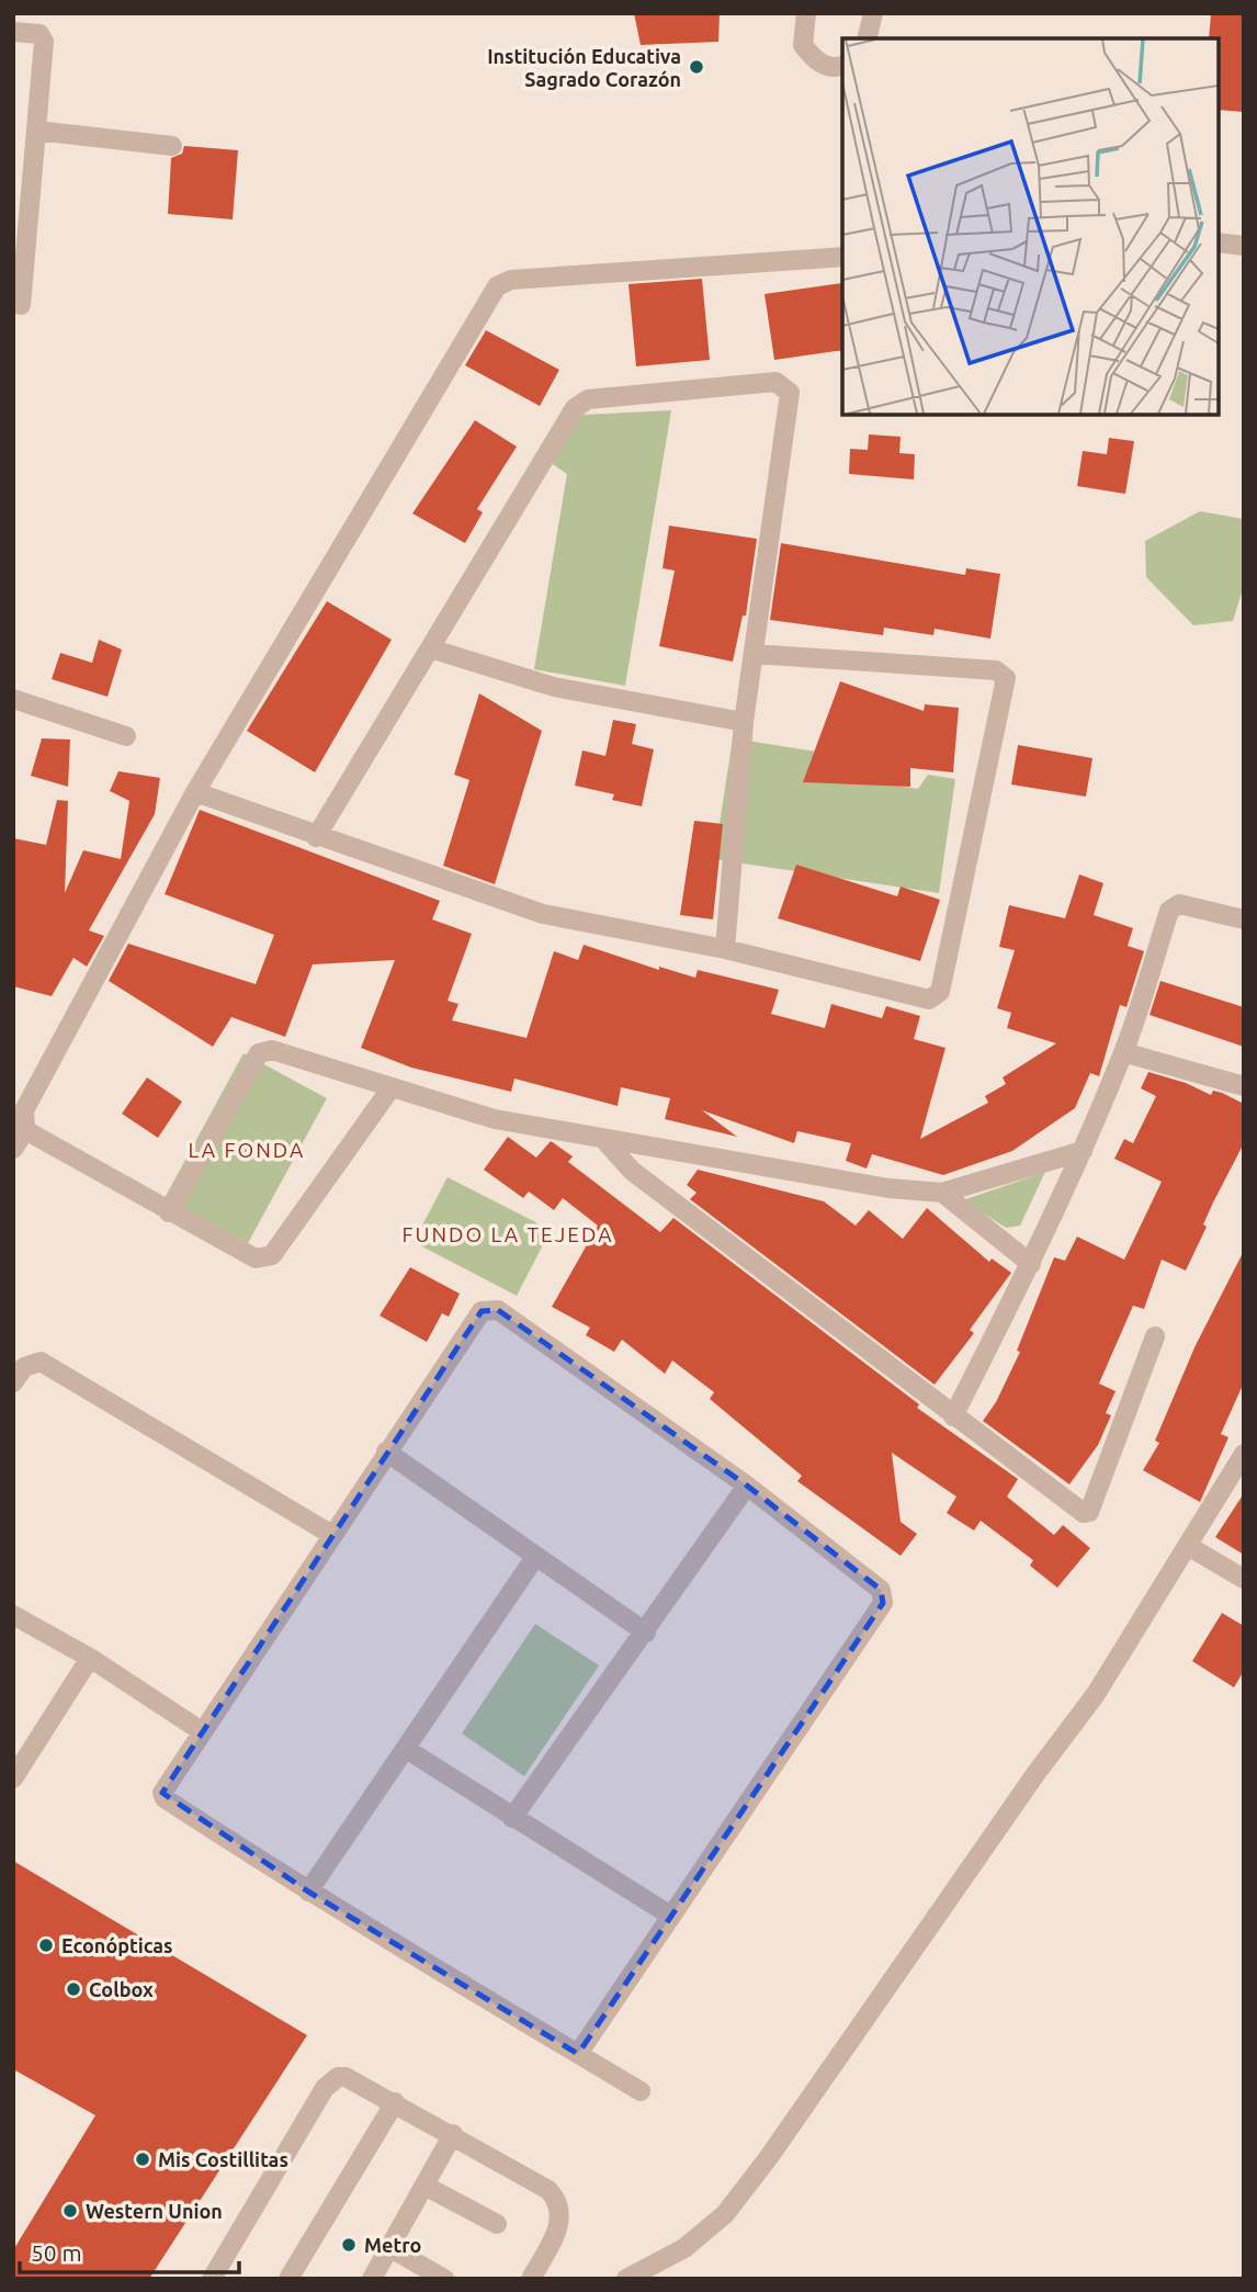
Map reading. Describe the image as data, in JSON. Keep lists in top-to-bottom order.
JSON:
{
  "districts": ["LA FONDA", "FUNDO LA TEJEDA"],
  "places": [
    "Institución Educativa Sagrado Corazón",
    "Econópticas",
    "Colbox",
    "Mis Costillitas",
    "Western Union",
    "Metro"
  ],
  "scale_bar": "50 m"
}
